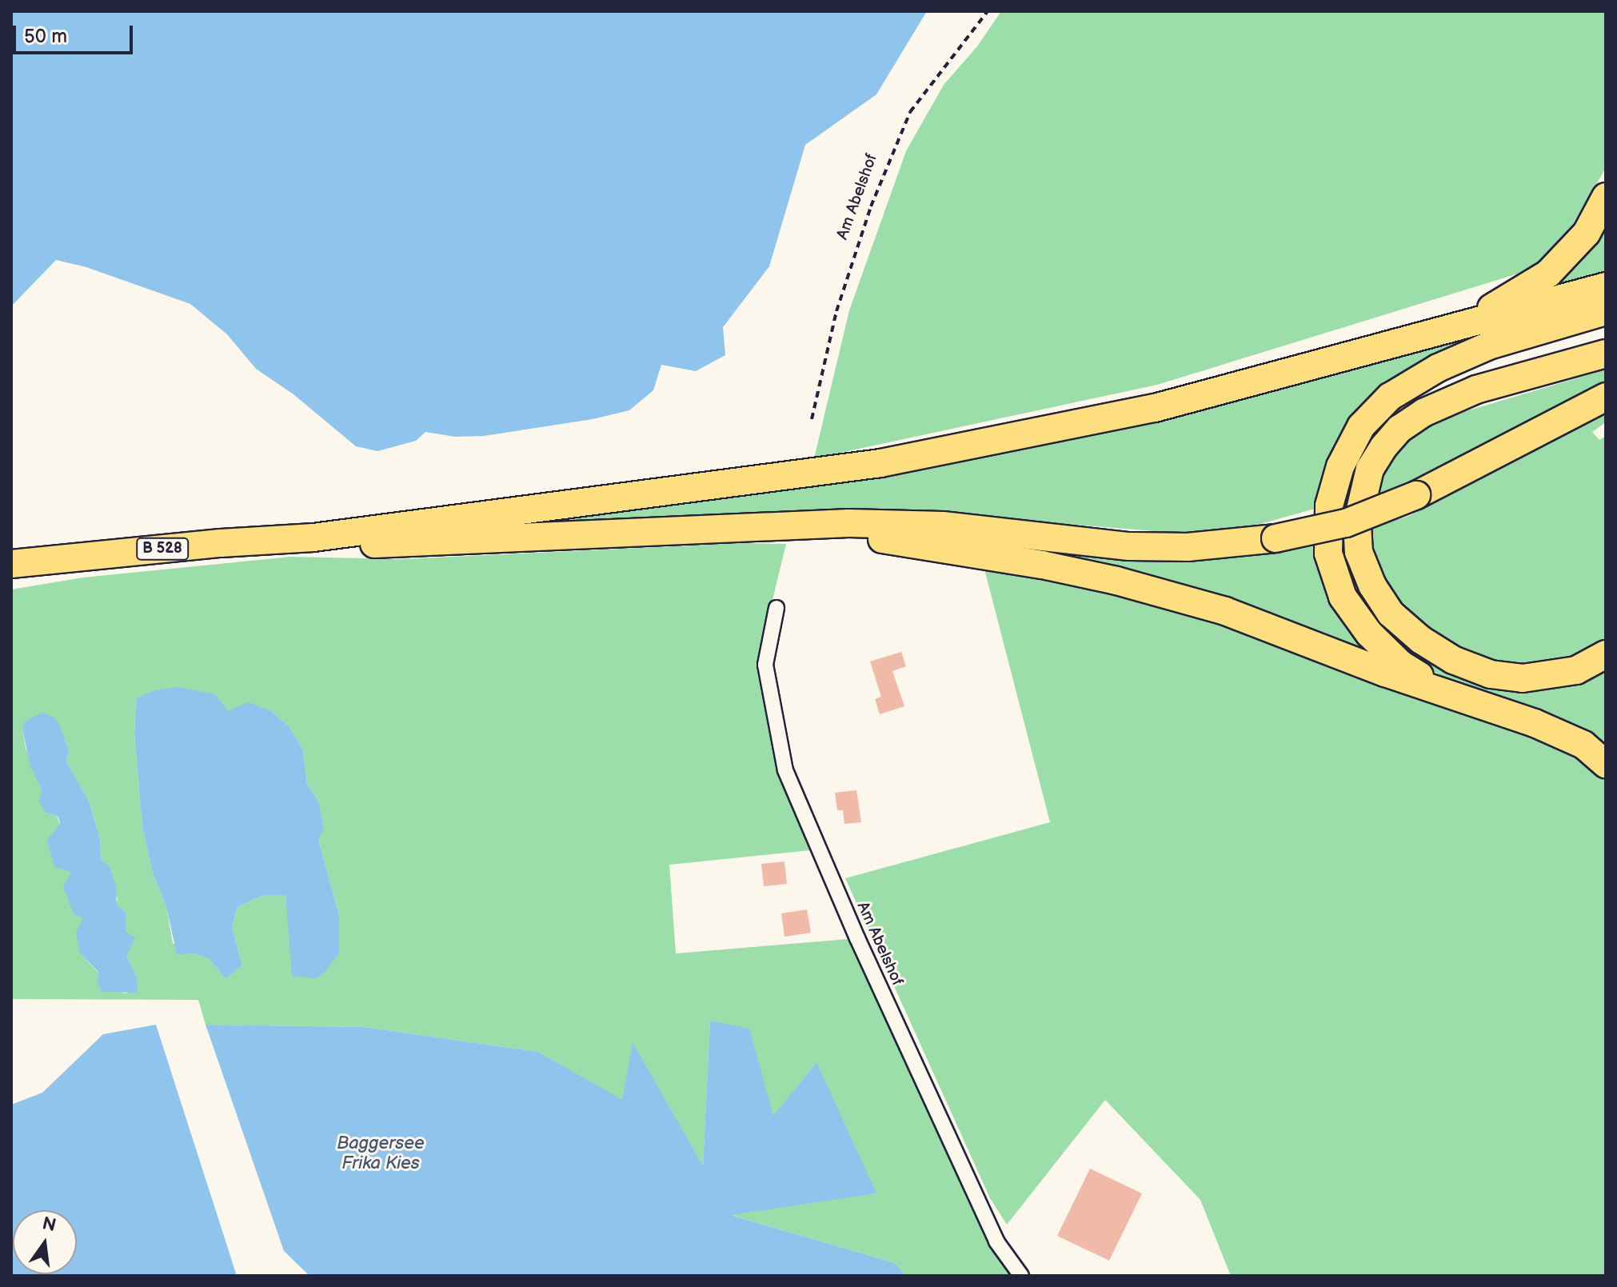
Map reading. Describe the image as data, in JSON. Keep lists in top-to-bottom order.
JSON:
{
  "streets": {
    "highway": ["B 528"],
    "street": ["Am Abelshof"]
  },
  "water": ["Baggersee Frika Kies"],
  "scale_bar": "50 m",
  "north": "top"
}
